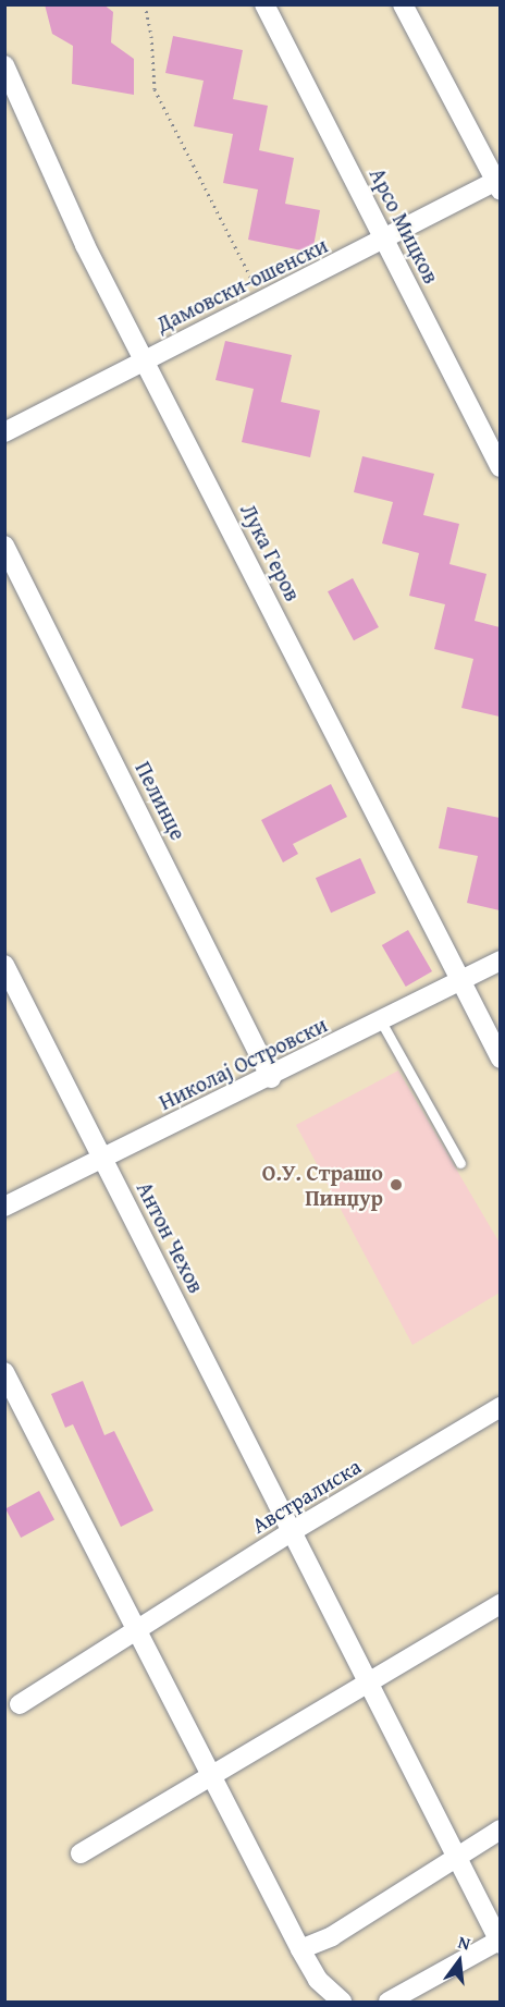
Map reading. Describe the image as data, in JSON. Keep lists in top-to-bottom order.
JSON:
{
  "streets": {
    "street": [
      "Арсо Мицков",
      "Дамовски-ошенски",
      "Лука Геров",
      "Пелинце",
      "Николај Островски",
      "Антон Чехов",
      "Австралиска"
    ]
  },
  "crossings": [
    ["Арсо Мицков", "Дамовски-ошенски"],
    ["Дамовски-ошенски", "Лука Геров"],
    ["Лука Геров", "Николај Островски"],
    ["Пелинце", "Николај Островски"],
    ["Николај Островски", "Антон Чехов"],
    ["Антон Чехов", "Австралиска"]
  ],
  "places": ["О.У. Страшо Пинџур"],
  "north": "top"
}
